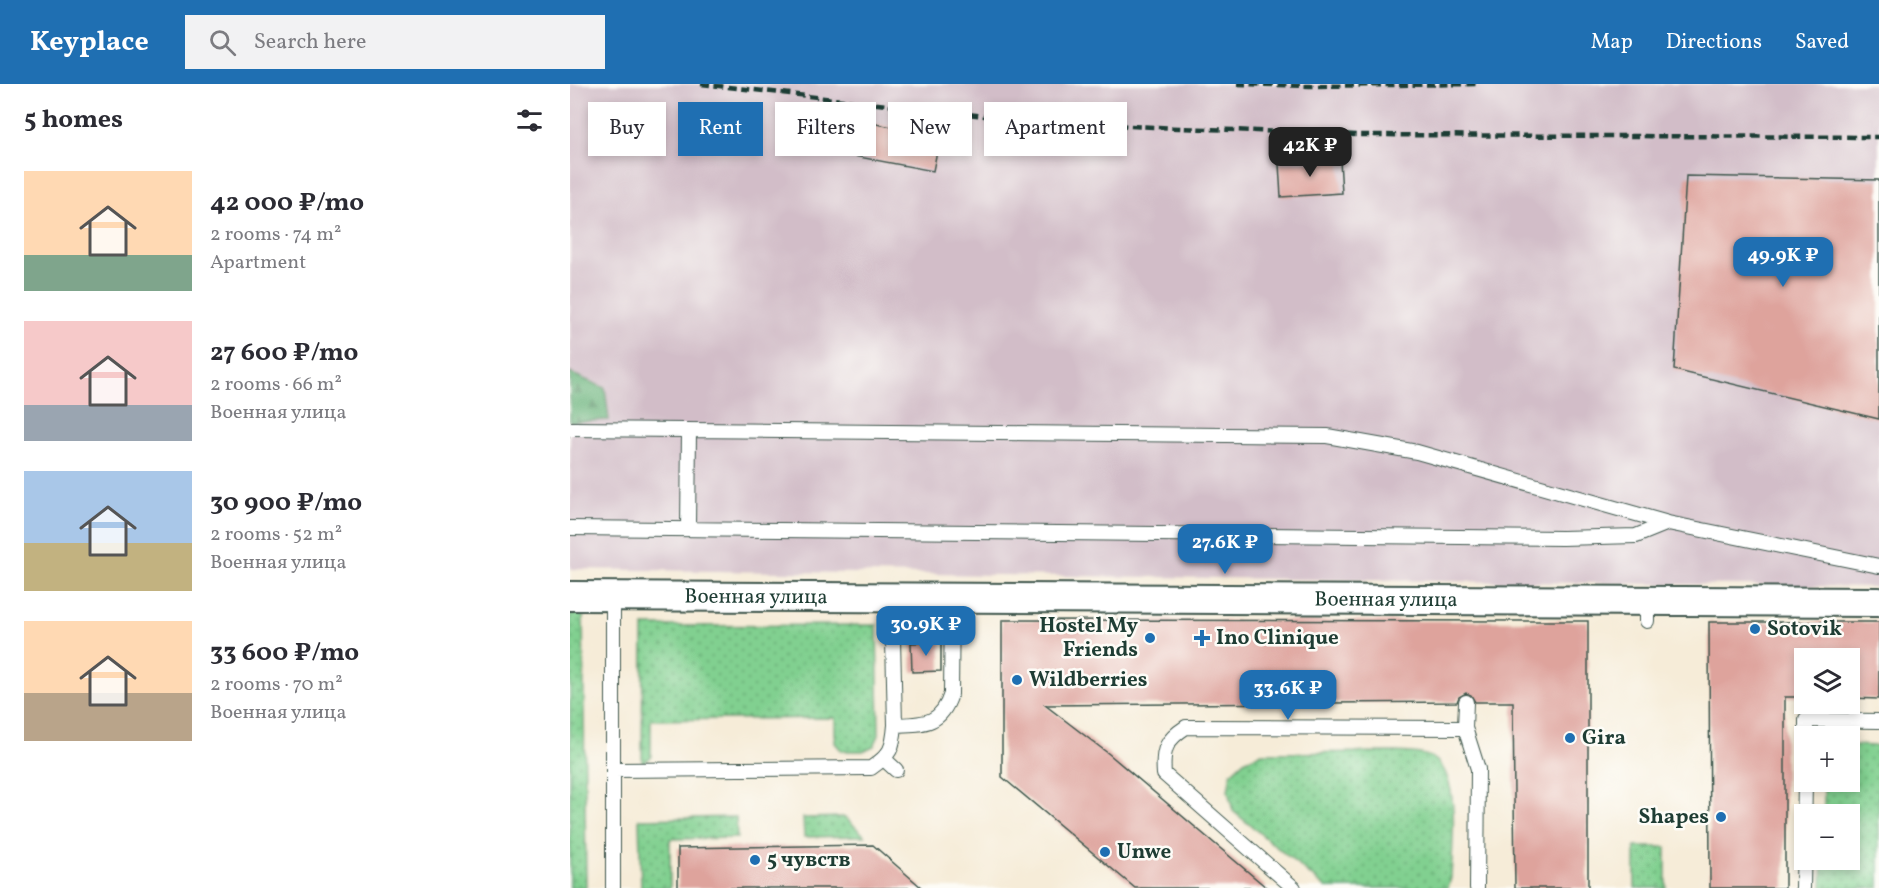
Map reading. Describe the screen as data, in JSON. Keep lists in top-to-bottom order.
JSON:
{
  "streets": {
    "street": ["Военная улица"]
  },
  "places": {
    "other": [
      "Sotovik",
      "Hostel My Friends",
      "Wildberries",
      "Gira",
      "Shapes",
      "Unwe",
      "5 чувств"
    ],
    "health": ["Ino Clinique"]
  },
  "page": {
    "header": "Keyplace",
    "search": "Search here",
    "nav": ["Map", "Directions", "Saved"],
    "heading": "5 homes",
    "chip": [
      "Buy",
      "Rent",
      "Filters",
      "New",
      "Apartment"
    ],
    "price": [
      "42K ₽",
      "49.9K ₽",
      "27.6K ₽",
      "30.9K ₽",
      "33.6K ₽"
    ],
    "list": [
      {
        "name": "42 000 ₽/mo",
        "note": "2 rooms · 74 m² · Apartment"
      },
      {
        "name": "27 600 ₽/mo",
        "note": "2 rooms · 66 m² · Военная улица"
      },
      {
        "name": "30 900 ₽/mo",
        "note": "2 rooms · 52 m² · Военная улица"
      },
      {
        "name": "33 600 ₽/mo",
        "note": "2 rooms · 70 m² · Военная улица"
      }
    ],
    "map_buttons": ["+", "−"]
  }
}
